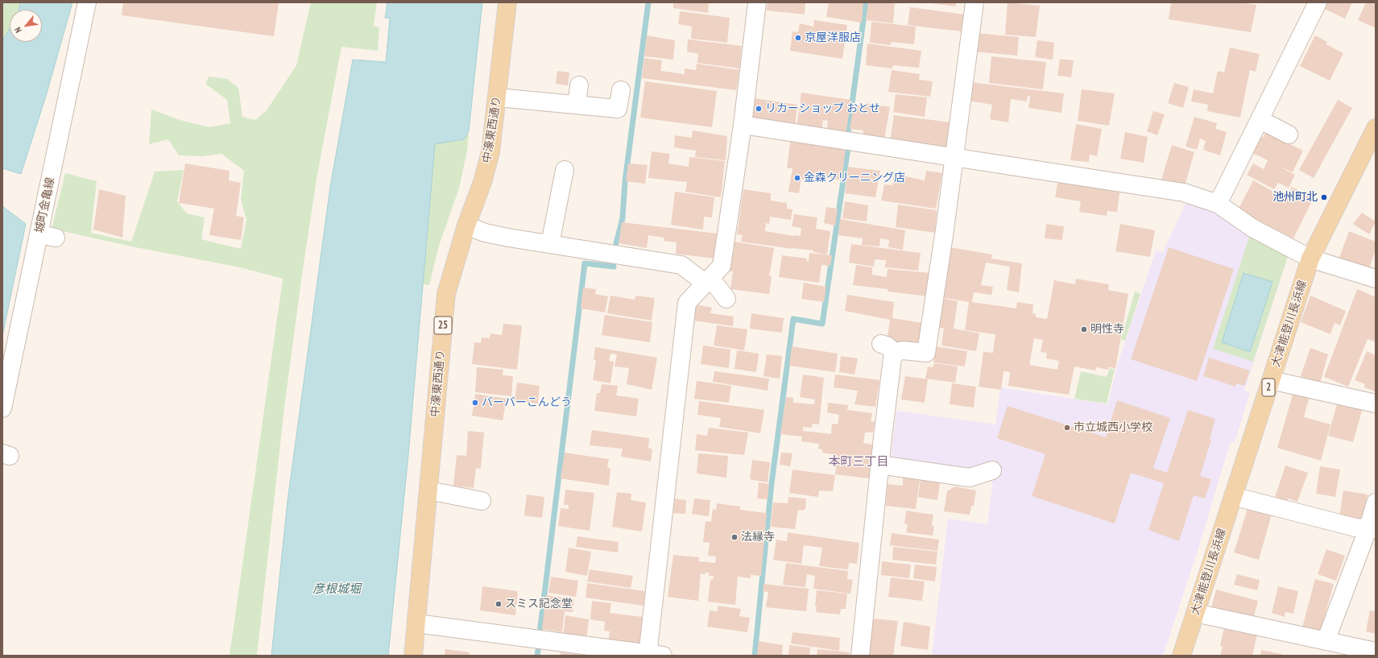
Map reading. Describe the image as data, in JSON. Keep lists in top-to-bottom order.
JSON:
{
  "streets": {
    "main road": [
      "中濠東西通り",
      "大津能登川長浜線",
      "25",
      "2"
    ],
    "street": ["城町金亀線"]
  },
  "districts": ["本町三丁目"],
  "water": ["彦根城堀"],
  "places": [
    "京屋洋服店",
    "リカーショップ おとせ",
    "金森クリーニング店",
    "池州町北",
    "明性寺",
    "バーバーこんどう",
    "市立城西小学校",
    "法縁寺",
    "スミス記念堂"
  ],
  "north": "bottom left"
}
